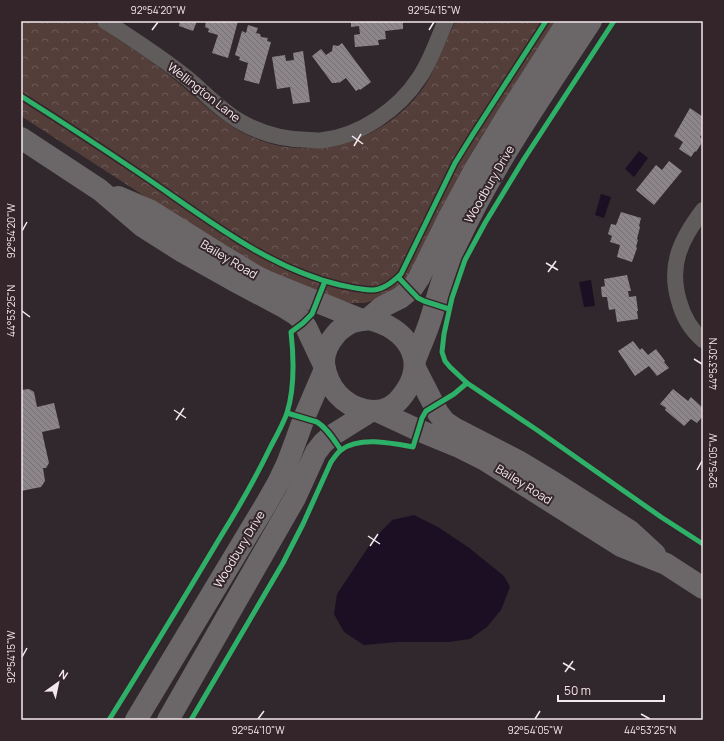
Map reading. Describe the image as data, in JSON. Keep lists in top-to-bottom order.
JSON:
{
  "streets": {
    "main road": ["Woodbury Drive", "Bailey Road"],
    "street": ["Wellington Lane"]
  },
  "crossings": [
    ["Woodbury Drive", "Bailey Road"]
  ],
  "scale_bar": "50 m",
  "north": "top right",
  "coordinates": [
    "92°54'20\"W",
    "92°54'15\"W",
    "44°53'25\"N",
    "44°53'30\"N",
    "92°54'05\"W",
    "92°54'10\"W"
  ]
}
